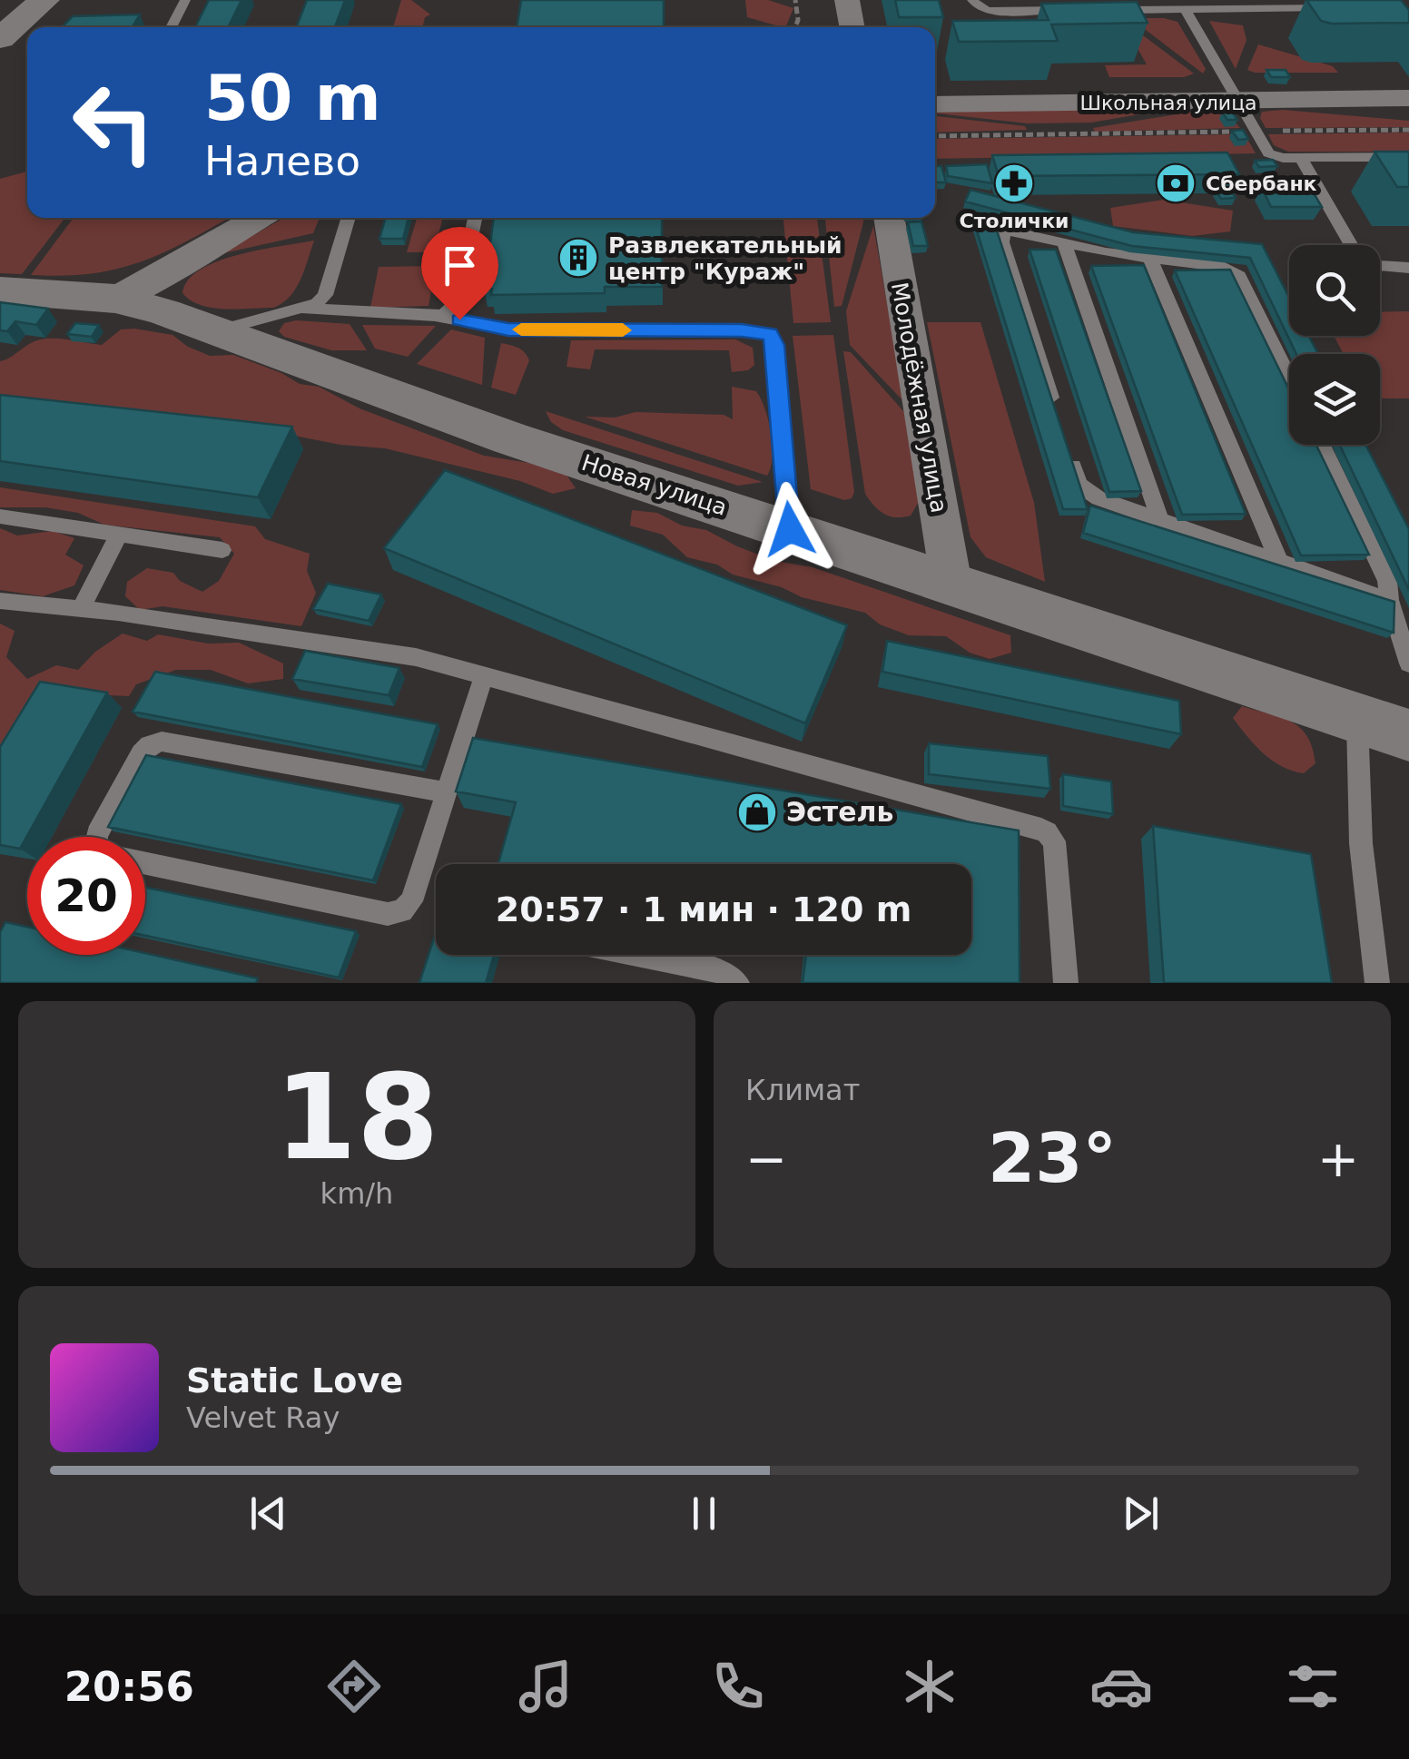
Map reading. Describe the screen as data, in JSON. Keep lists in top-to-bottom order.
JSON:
{
  "streets": {
    "street": ["Школьная улица", "Молодёжная улица", "Новая улица"]
  },
  "crossings": [
    ["Молодёжная улица", "Новая улица"]
  ],
  "places": {
    "pharmacy": ["Столички"],
    "bank": ["Сбербанк"],
    "building": ["Развлекательный центр \"Кураж\""],
    "shop": ["Эстель"]
  },
  "page": {
    "turn": ["50 m", "Налево"],
    "limit": "20",
    "trip": "20:57 · 1 мин · 120 m",
    "tile": [
      ["18", "km/h"],
      "Климат"
    ],
    "heat": ["−", "23°", "+"],
    "song": ["Static Love", "Velvet Ray"],
    "tabs": "20:56"
  }
}
